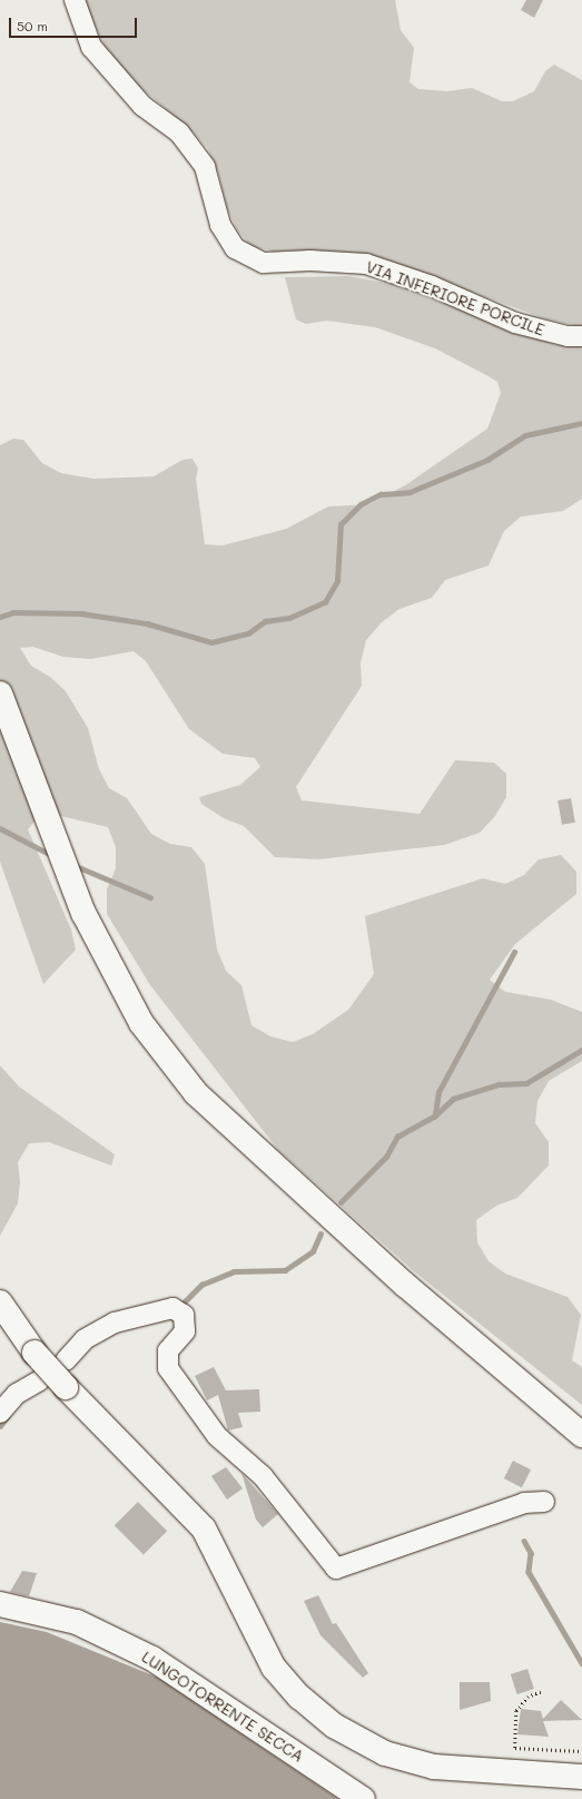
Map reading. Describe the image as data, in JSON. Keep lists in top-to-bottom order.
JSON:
{
  "streets": {
    "main road": ["LUNGOTORRENTE SECCA"],
    "street": ["VIA INFERIORE PORCILE"]
  },
  "scale_bar": "50 m"
}
